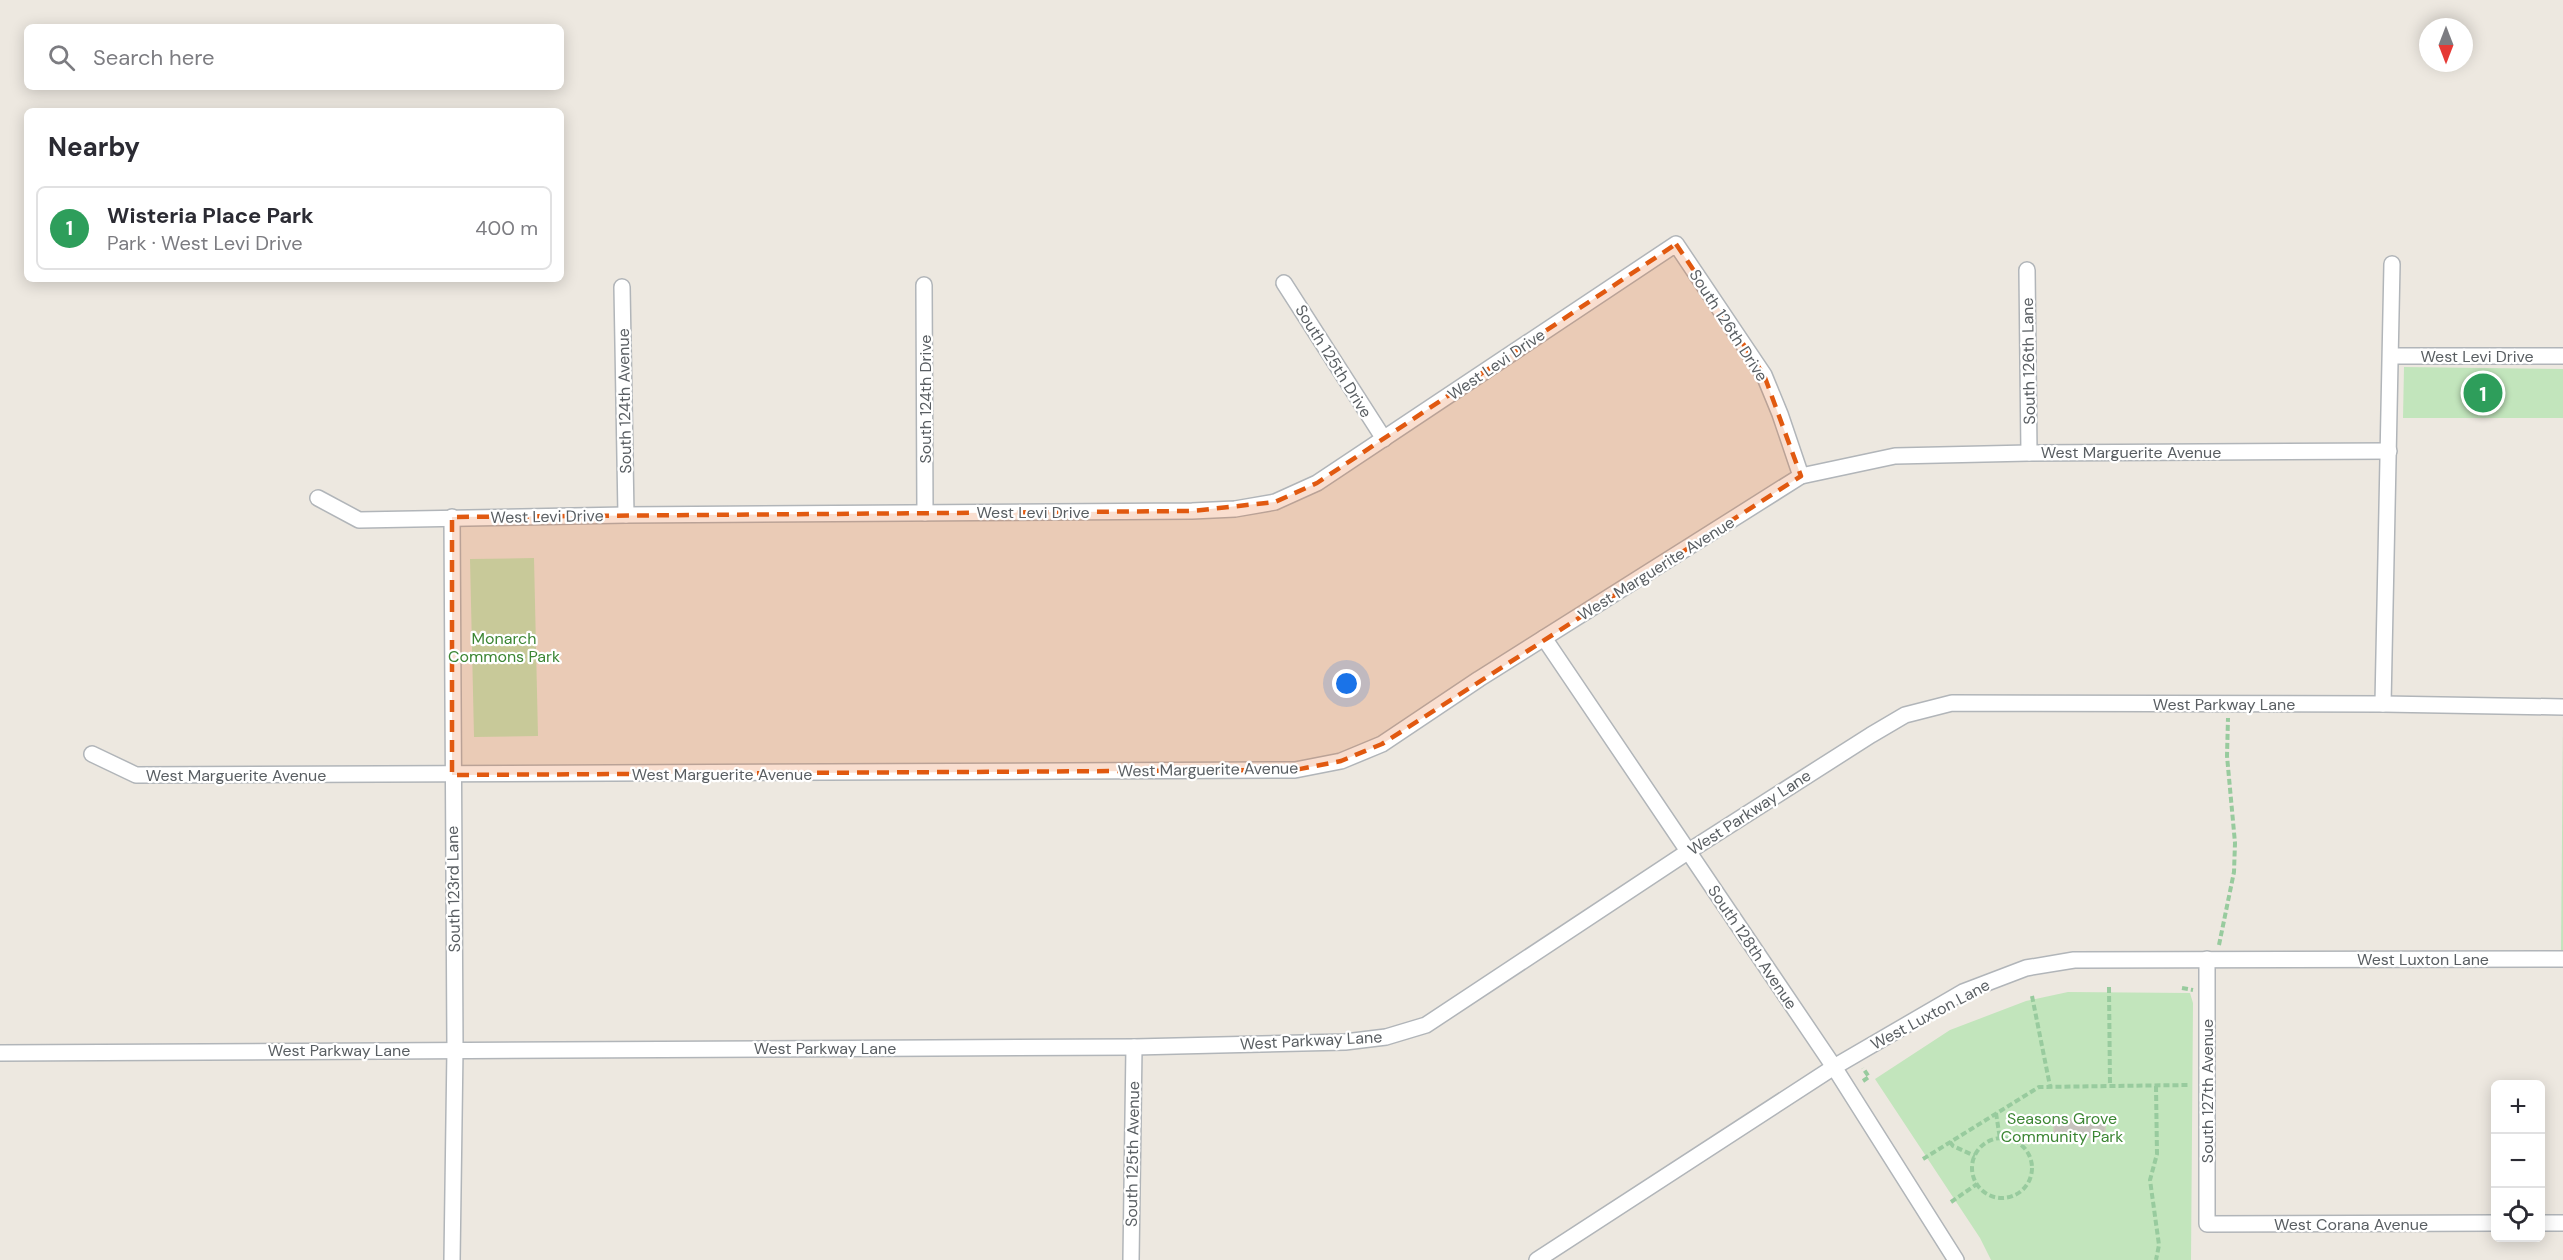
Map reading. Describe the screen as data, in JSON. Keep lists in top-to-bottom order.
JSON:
{
  "streets": {
    "street": [
      "South 126th Drive",
      "West Levi Drive",
      "South 125th Drive",
      "South 126th Lane",
      "South 124th Drive",
      "South 124th Avenue",
      "West Marguerite Avenue",
      "West Parkway Lane",
      "South 123rd Lane",
      "South 128th Avenue",
      "West Luxton Lane",
      "South 127th Avenue",
      "South 125th Avenue",
      "West Corana Avenue"
    ]
  },
  "crossings": [
    ["South 126th Drive", "West Levi Drive"],
    ["South 126th Drive", "West Marguerite Avenue"],
    ["West Levi Drive", "South 125th Drive"],
    ["West Levi Drive", "South 124th Drive"],
    ["West Levi Drive", "South 124th Avenue"],
    ["West Levi Drive", "South 123rd Lane"],
    ["South 126th Lane", "West Marguerite Avenue"],
    ["West Marguerite Avenue", "South 123rd Lane"],
    ["West Marguerite Avenue", "South 128th Avenue"],
    ["West Parkway Lane", "South 123rd Lane"],
    ["West Parkway Lane", "South 128th Avenue"],
    ["West Parkway Lane", "South 125th Avenue"],
    ["South 128th Avenue", "West Luxton Lane"],
    ["West Luxton Lane", "South 127th Avenue"],
    ["South 127th Avenue", "West Corana Avenue"]
  ],
  "parks": ["Monarch Commons Park", "Seasons Grove Community Park"],
  "north": "bottom",
  "page": {
    "search": "Search here",
    "heading": "Nearby",
    "list": [
      {
        "mark": "1",
        "name": "Wisteria Place Park",
        "note": "Park · West Levi Drive",
        "value": "400 m"
      }
    ],
    "pins": "1",
    "map_buttons": ["+", "−"]
  }
}
